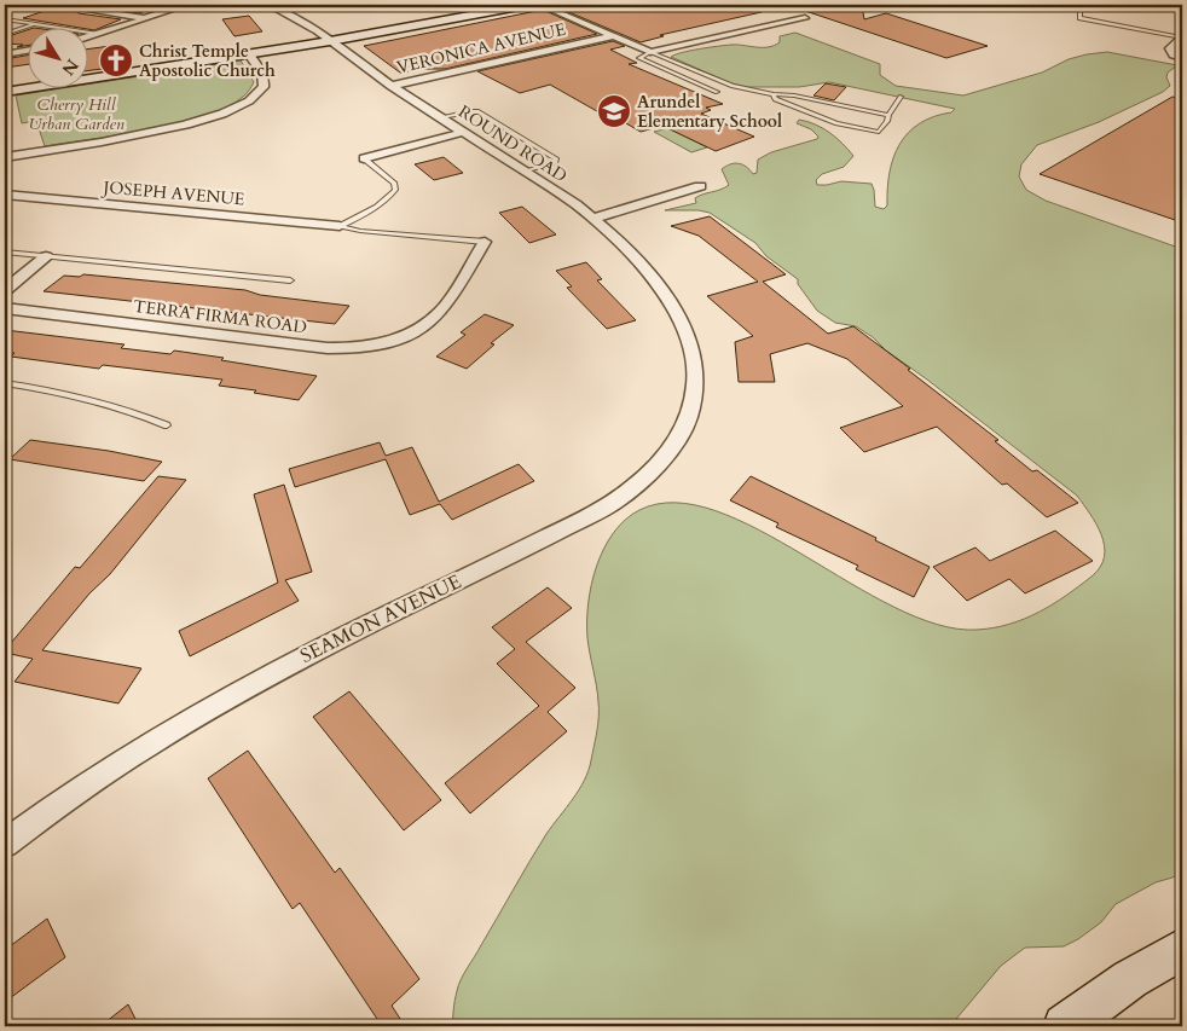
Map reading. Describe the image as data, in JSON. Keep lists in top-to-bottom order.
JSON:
{
  "streets": {
    "street": [
      "VERONICA AVENUE",
      "ROUND ROAD",
      "JOSEPH AVENUE",
      "TERRA FIRMA ROAD",
      "SEAMON AVENUE"
    ]
  },
  "crossings": [
    ["VERONICA AVENUE", "ROUND ROAD"],
    ["ROUND ROAD", "SEAMON AVENUE"]
  ],
  "parks": ["Cherry Hill Urban Garden"],
  "places": {
    "church": ["Christ Temple Apostolic Church"],
    "school or university": ["Arundel Elementary School"]
  },
  "north": "bottom right"
}
